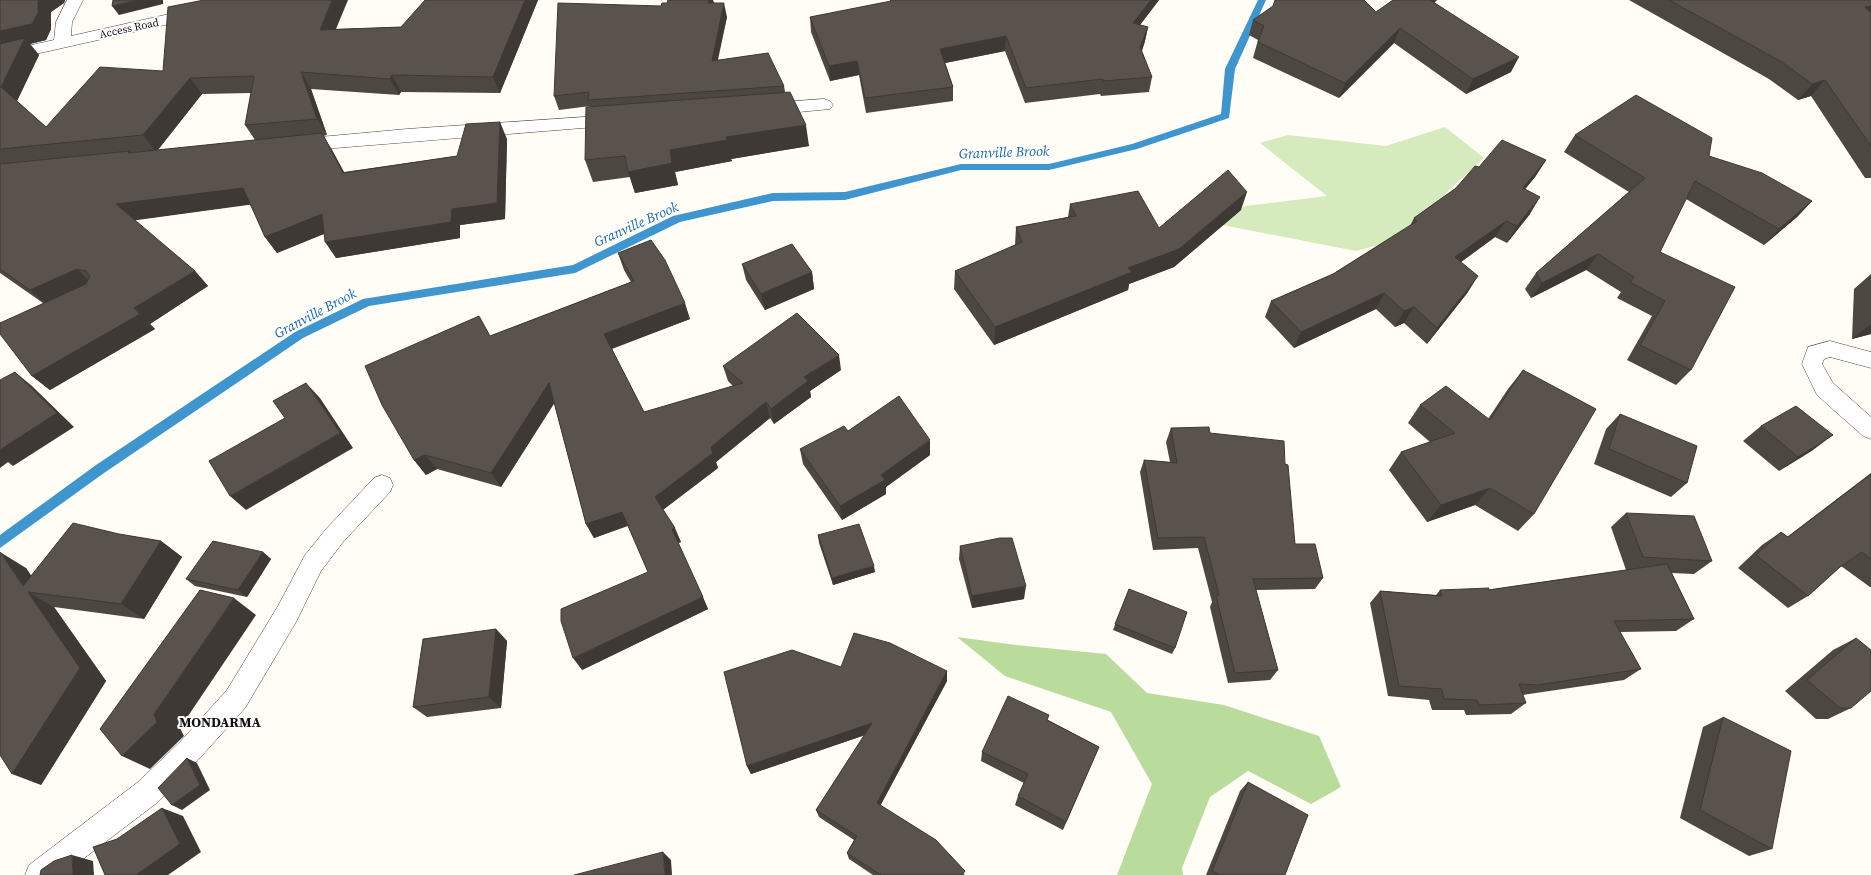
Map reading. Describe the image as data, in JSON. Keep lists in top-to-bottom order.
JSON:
{
  "streets": {
    "street": ["Access Road"]
  },
  "districts": ["MONDARMA"],
  "water": ["Granville Brook"]
}
